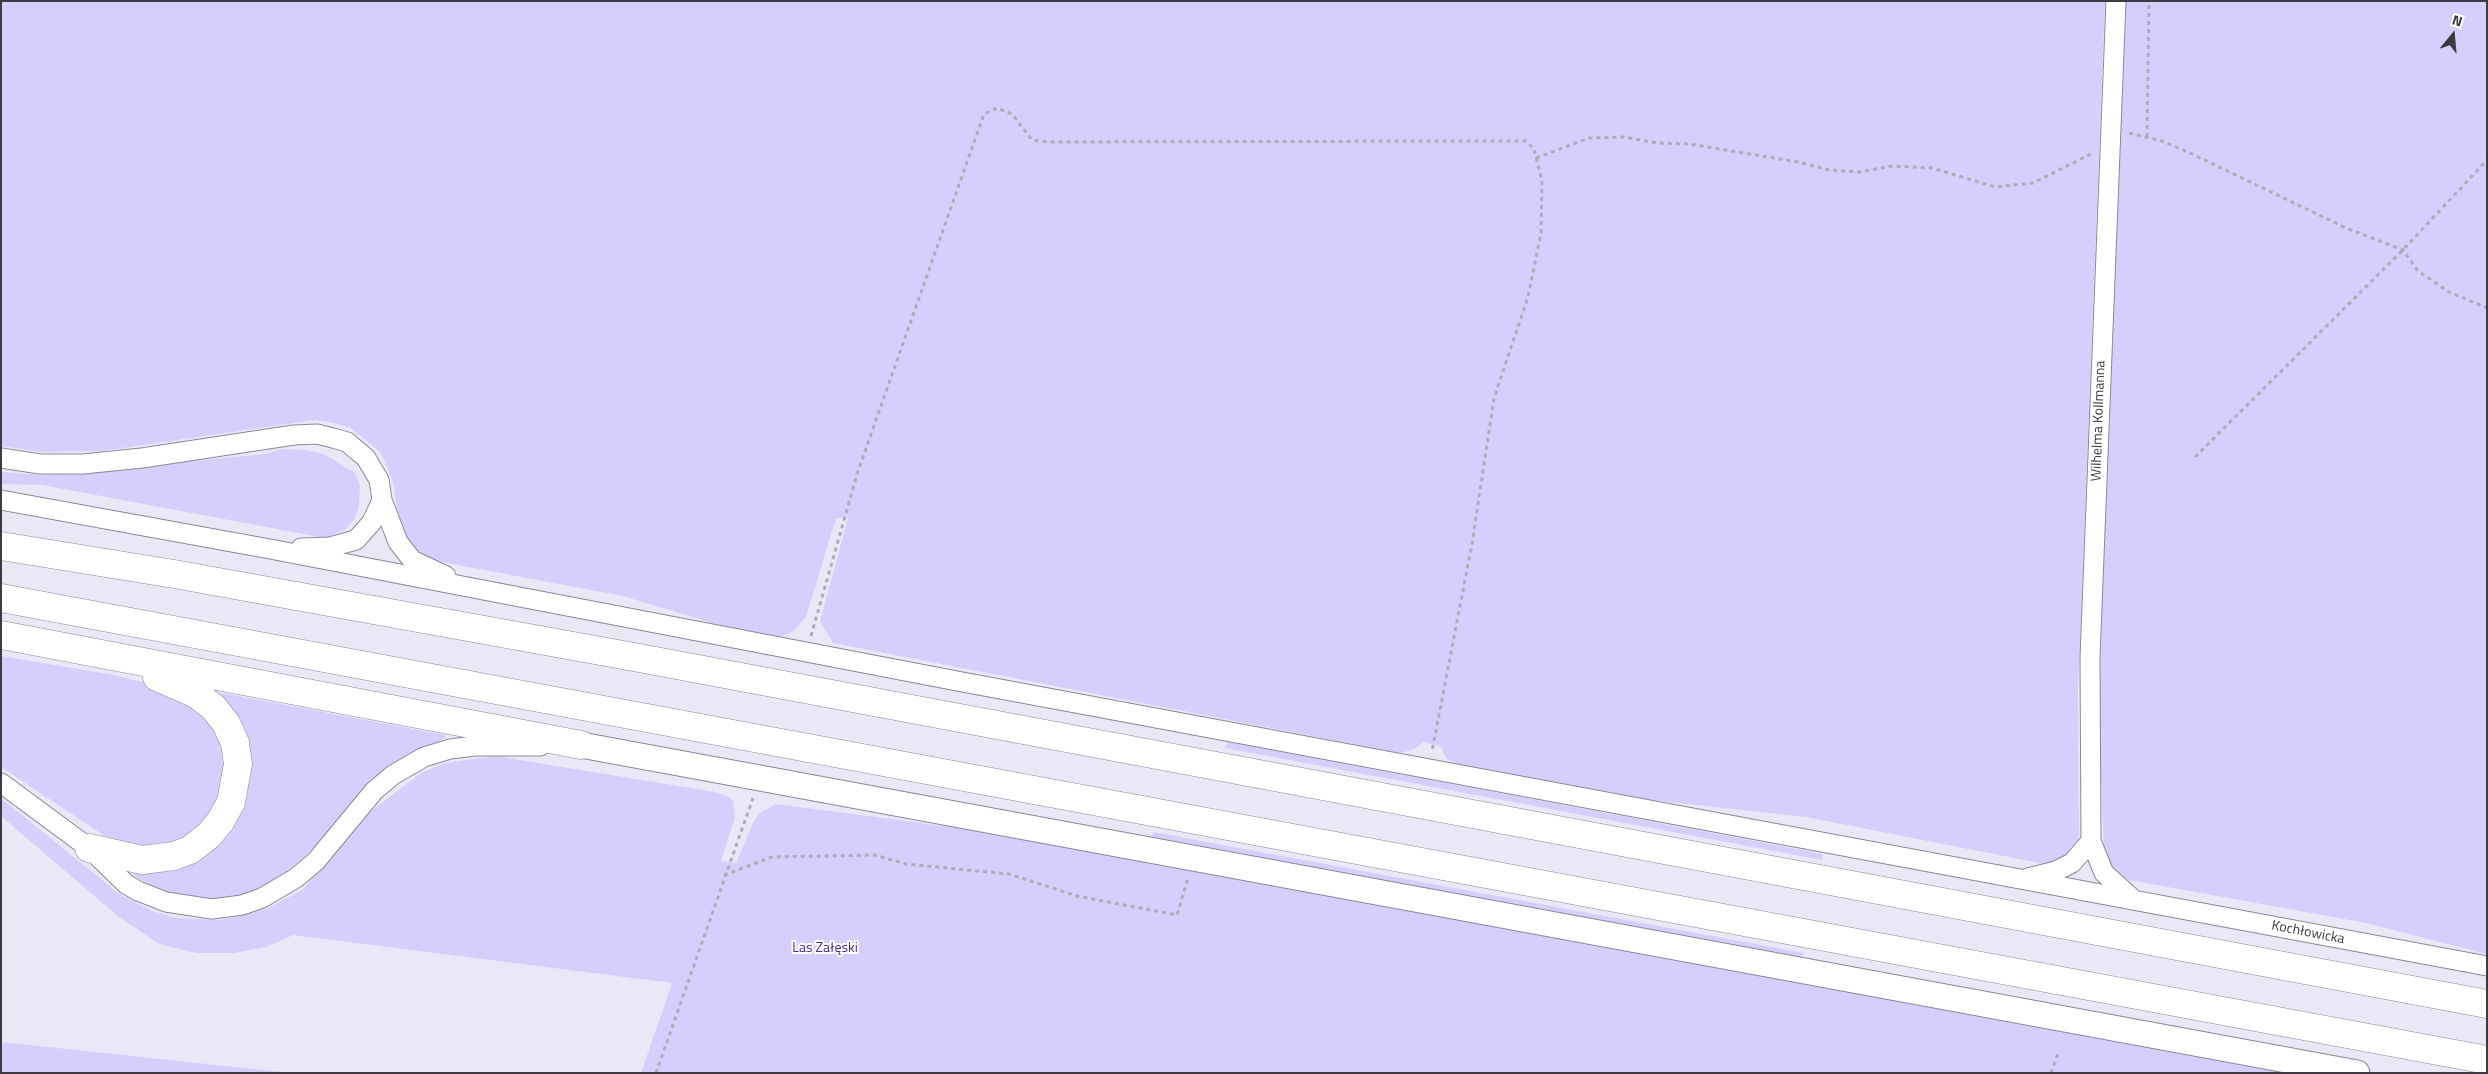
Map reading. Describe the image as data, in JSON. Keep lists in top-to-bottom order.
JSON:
{
  "streets": {
    "street": ["Wilhelma Kollmanna", "Kochłowicka"]
  },
  "parks": ["Las Załęski"],
  "north": "top"
}
